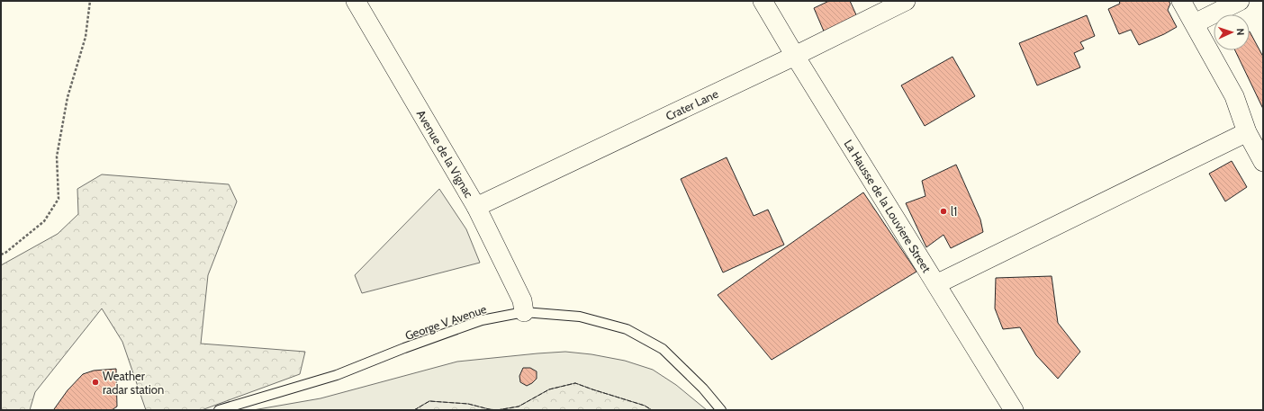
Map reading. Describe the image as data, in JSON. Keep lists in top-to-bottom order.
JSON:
{
  "streets": {
    "street": ["Crater Lane", "Avenue de la Vignac", "La Hausse de la Louviere Street"],
    "lane": ["George V Avenue"]
  },
  "crossings": [
    ["Crater Lane", "Avenue de la Vignac"],
    ["Crater Lane", "La Hausse de la Louviere Street"],
    ["Avenue de la Vignac", "George V Avenue"]
  ],
  "places": ["l1", "Weather radar station"],
  "north": "right"
}
